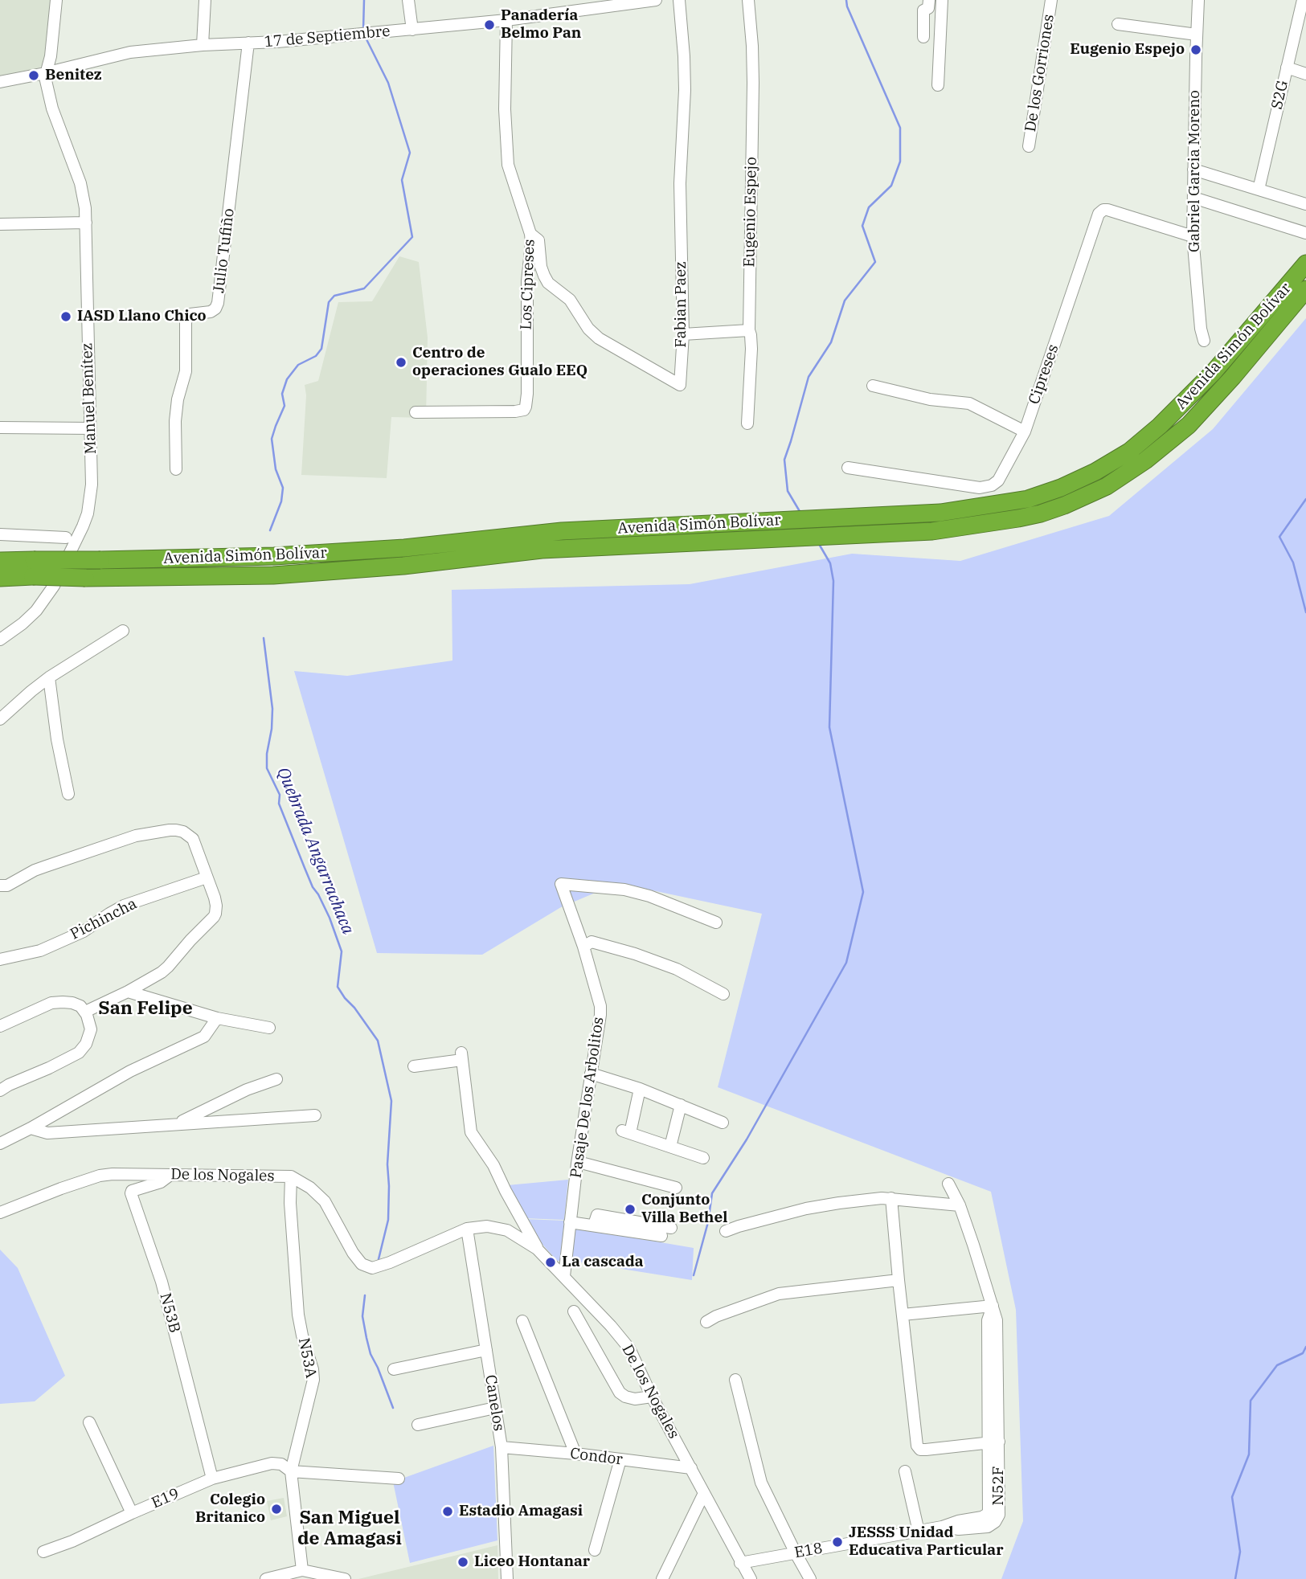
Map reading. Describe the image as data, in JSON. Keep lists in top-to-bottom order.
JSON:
{
  "streets": {
    "highway": ["Avenida Simón Bolívar"],
    "street": [
      "17 de Septiembre",
      "De los Gorriones",
      "S2G",
      "Gabriel Garcia Moreno",
      "Eugenio Espejo",
      "Julio Tufiño",
      "Los Cipreses",
      "Fabian Paez",
      "Cipreses",
      "Manuel Benítez",
      "Pichincha",
      "Pasaje De los Arbolitos",
      "De los Nogales",
      "N53B",
      "N53A",
      "Canelos",
      "Condor",
      "N52F",
      "E19",
      "E18"
    ]
  },
  "crossings": [
    ["17 de Septiembre", "Julio Tufiño"],
    ["17 de Septiembre", "Los Cipreses"],
    ["17 de Septiembre", "Manuel Benítez"],
    ["Gabriel Garcia Moreno", "Cipreses"],
    ["Los Cipreses", "Fabian Paez"],
    ["Pasaje De los Arbolitos", "De los Nogales"],
    ["De los Nogales", "N53B"],
    ["De los Nogales", "N53A"],
    ["De los Nogales", "Canelos"],
    ["De los Nogales", "Condor"],
    ["De los Nogales", "E18"],
    ["N53B", "E19"],
    ["N53A", "E19"],
    ["Canelos", "Condor"],
    ["N52F", "E18"]
  ],
  "districts": ["San Felipe", "San Miguel de Amagasi"],
  "water": ["Quebrada Angarrachaca"],
  "places": [
    "Panadería Belmo Pan",
    "Eugenio Espejo",
    "Benitez",
    "IASD Llano Chico",
    "Centro de operaciones Gualo EEQ",
    "Conjunto Villa Bethel",
    "La cascada",
    "Colegio Britanico",
    "Estadio Amagasi",
    "JESSS Unidad Educativa Particular",
    "Liceo Hontanar"
  ]
}
